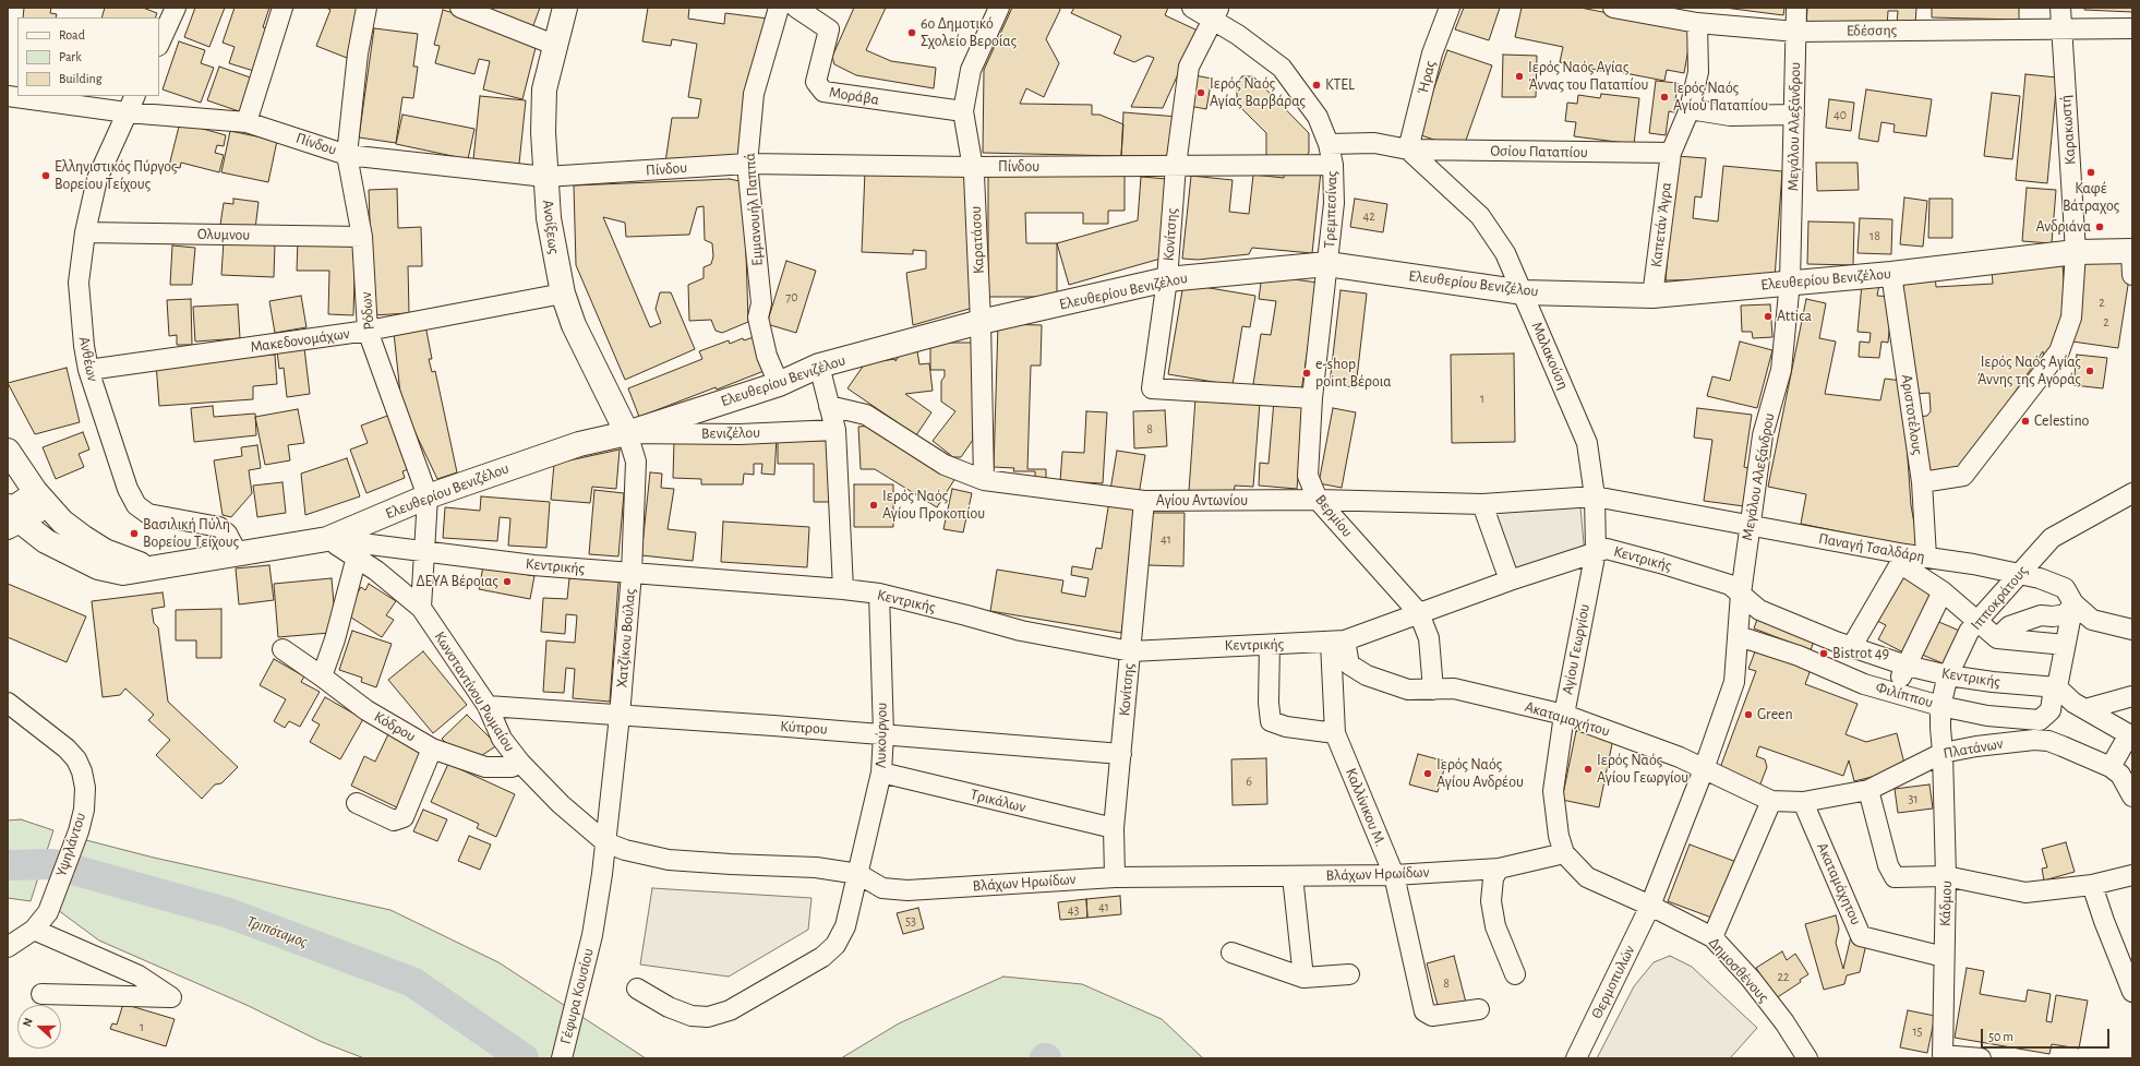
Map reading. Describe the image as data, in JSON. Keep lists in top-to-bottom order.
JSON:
{
  "streets": {
    "main road": ["Ανοίξεως", "Ελευθερίου Βενιζέλου"],
    "street": [
      "Εδέσσης",
      "Ήρας",
      "Μοράβα",
      "Μεγάλου Αλεξάνδρου",
      "Καρακωστή",
      "Πίνδου",
      "Οσίου Παταπίου",
      "Εμμανουήλ Παππά",
      "Τρεμπεσίνας",
      "Καπετάν Άγρα",
      "Ολυμνου",
      "Κονίτσης",
      "Καρατάσου",
      "Ρόδων",
      "Μακεδονομάχων",
      "Μαλακούση",
      "Ανθέων",
      "Αριστοτέλους",
      "Βενιζέλου",
      "Αγίου Αντωνίου",
      "Βερμίου",
      "Παναγή Τσαλδάρη",
      "Κεντρικής",
      "Ιπποκράτους",
      "Χατζίκου Βούλας",
      "Αγίου Γεωργίου",
      "Κωνσταντίνου Ρωμαίου",
      "Φιλίππου",
      "Ακαταμαχήτου",
      "Κόδρου",
      "Κύπρου",
      "Λυκούργου",
      "Πλατάνων",
      "Τρικάλων",
      "Καλλίνικου Μ.",
      "Υψηλάντου",
      "Βλάχων Ηρωίδων",
      "Ακαταμάχητου",
      "Κάδμου",
      "Δημοσθένους",
      "Θερμοπυλών",
      "Γέφυρα Κουσίου"
    ]
  },
  "crossings": [
    ["Εδέσσης", "Μεγάλου Αλεξάνδρου"],
    ["Εδέσσης", "Καρακωστή"],
    ["Εδέσσης", "Καπετάν Άγρα"],
    ["Ήρας", "Οσίου Παταπίου"],
    ["Ήρας", "Μαλακούση"],
    ["Μοράβα", "Καρατάσου"],
    ["Μεγάλου Αλεξάνδρου", "Ελευθερίου Βενιζέλου"],
    ["Μεγάλου Αλεξάνδρου", "Παναγή Τσαλδάρη"],
    ["Μεγάλου Αλεξάνδρου", "Κεντρικής"],
    ["Μεγάλου Αλεξάνδρου", "Αγίου Γεωργίου"],
    ["Μεγάλου Αλεξάνδρου", "Φιλίππου"],
    ["Μεγάλου Αλεξάνδρου", "Ακαταμαχήτου"],
    ["Μεγάλου Αλεξάνδρου", "Δημοσθένους"],
    ["Μεγάλου Αλεξάνδρου", "Θερμοπυλών"],
    ["Καρακωστή", "Ελευθερίου Βενιζέλου"],
    ["Καρακωστή", "Αριστοτέλους"],
    ["Πίνδου", "Εμμανουήλ Παππά"],
    ["Πίνδου", "Τρεμπεσίνας"],
    ["Πίνδου", "Ανοίξεως"],
    ["Πίνδου", "Κονίτσης"],
    ["Πίνδου", "Καρατάσου"],
    ["Πίνδου", "Ρόδων"],
    ["Πίνδου", "Ανθέων"],
    ["Οσίου Παταπίου", "Καπετάν Άγρα"],
    ["Οσίου Παταπίου", "Μαλακούση"],
    ["Εμμανουήλ Παππά", "Ελευθερίου Βενιζέλου"],
    ["Τρεμπεσίνας", "Κονίτσης"],
    ["Τρεμπεσίνας", "Ελευθερίου Βενιζέλου"],
    ["Τρεμπεσίνας", "Βερμίου"],
    ["Καπετάν Άγρα", "Ελευθερίου Βενιζέλου"],
    ["Ανοίξεως", "Ελευθερίου Βενιζέλου"],
    ["Ανοίξεως", "Μακεδονομάχων"],
    ["Ανοίξεως", "Βενιζέλου"],
    ["Ανοίξεως", "Χατζίκου Βούλας"],
    ["Ολυμνου", "Ρόδων"],
    ["Ολυμνου", "Ανθέων"],
    ["Κονίτσης", "Ελευθερίου Βενιζέλου"],
    ["Κονίτσης", "Αγίου Αντωνίου"],
    ["Κονίτσης", "Βερμίου"],
    ["Κονίτσης", "Κεντρικής"],
    ["Κονίτσης", "Κύπρου"],
    ["Κονίτσης", "Τρικάλων"],
    ["Κονίτσης", "Βλάχων Ηρωίδων"],
    ["Καρατάσου", "Ελευθερίου Βενιζέλου"],
    ["Καρατάσου", "Αγίου Αντωνίου"],
    ["Ελευθερίου Βενιζέλου", "Ρόδων"],
    ["Ελευθερίου Βενιζέλου", "Μαλακούση"],
    ["Ελευθερίου Βενιζέλου", "Ανθέων"],
    ["Ελευθερίου Βενιζέλου", "Αριστοτέλους"],
    ["Ελευθερίου Βενιζέλου", "Βενιζέλου"],
    ["Ελευθερίου Βενιζέλου", "Βερμίου"],
    ["Ελευθερίου Βενιζέλου", "Κεντρικής"],
    ["Ελευθερίου Βενιζέλου", "Χατζίκου Βούλας"],
    ["Ελευθερίου Βενιζέλου", "Κωνσταντίνου Ρωμαίου"],
    ["Ρόδων", "Μακεδονομάχων"],
    ["Ρόδων", "Κεντρικής"],
    ["Ρόδων", "Κωνσταντίνου Ρωμαίου"],
    ["Μακεδονομάχων", "Ανθέων"],
    ["Μαλακούση", "Αγίου Αντωνίου"],
    ["Μαλακούση", "Παναγή Τσαλδάρη"],
    ["Μαλακούση", "Κεντρικής"],
    ["Μαλακούση", "Αγίου Γεωργίου"],
    ["Αριστοτέλους", "Παναγή Τσαλδάρη"],
    ["Βενιζέλου", "Χατζίκου Βούλας"],
    ["Αγίου Αντωνίου", "Βερμίου"],
    ["Αγίου Αντωνίου", "Παναγή Τσαλδάρη"],
    ["Βερμίου", "Κεντρικής"],
    ["Βερμίου", "Ακαταμαχήτου"],
    ["Παναγή Τσαλδάρη", "Ιπποκράτους"],
    ["Κεντρικής", "Ιπποκράτους"],
    ["Κεντρικής", "Χατζίκου Βούλας"],
    ["Κεντρικής", "Αγίου Γεωργίου"],
    ["Κεντρικής", "Κωνσταντίνου Ρωμαίου"],
    ["Κεντρικής", "Φιλίππου"],
    ["Κεντρικής", "Ακαταμαχήτου"],
    ["Κεντρικής", "Λυκούργου"],
    ["Κεντρικής", "Καλλίνικου Μ."],
    ["Ιπποκράτους", "Φιλίππου"],
    ["Ιπποκράτους", "Πλατάνων"],
    ["Ιπποκράτους", "Κάδμου"],
    ["Χατζίκου Βούλας", "Κύπρου"],
    ["Χατζίκου Βούλας", "Βλάχων Ηρωίδων"],
    ["Χατζίκου Βούλας", "Γέφυρα Κουσίου"],
    ["Αγίου Γεωργίου", "Ακαταμαχήτου"],
    ["Αγίου Γεωργίου", "Βλάχων Ηρωίδων"],
    ["Αγίου Γεωργίου", "Δημοσθένους"],
    ["Αγίου Γεωργίου", "Θερμοπυλών"],
    ["Κωνσταντίνου Ρωμαίου", "Κόδρου"],
    ["Κωνσταντίνου Ρωμαίου", "Κύπρου"],
    ["Κωνσταντίνου Ρωμαίου", "Βλάχων Ηρωίδων"],
    ["Ακαταμαχήτου", "Πλατάνων"],
    ["Ακαταμαχήτου", "Καλλίνικου Μ."],
    ["Ακαταμαχήτου", "Ακαταμάχητου"],
    ["Κόδρου", "Βλάχων Ηρωίδων"],
    ["Κύπρου", "Λυκούργου"],
    ["Λυκούργου", "Τρικάλων"],
    ["Λυκούργου", "Βλάχων Ηρωίδων"],
    ["Πλατάνων", "Ακαταμάχητου"],
    ["Πλατάνων", "Κάδμου"],
    ["Καλλίνικου Μ.", "Βλάχων Ηρωίδων"],
    ["Βλάχων Ηρωίδων", "Γέφυρα Κουσίου"],
    ["Ακαταμάχητου", "Κάδμου"],
    ["Δημοσθένους", "Θερμοπυλών"]
  ],
  "water": ["Τριπόταμος"],
  "places": [
    "6ο Δημοτικό Σχολείο Βεροίας",
    "Ιερός Ναός Αγίας Άννας του Παταπίου",
    "KTEL",
    "Ιερός Ναός Αγίας Βαρβάρας",
    "Ιερός Ναός Αγίου Παταπίου",
    "Καφέ Βάτραχος",
    "Ελληνιστικός Πύργος Βορείου Τείχους",
    "Ανδριάνα",
    "Attica",
    "Ιερός Ναός Αγίας Άννης της Αγοράς",
    "e-shop point Βέροια",
    "Celestino",
    "Ιερός Ναός Αγίου Προκοπίου",
    "Βασιλική Πύλη Βορείου Τείχους",
    "ΔΕΥΑ Βέροιας",
    "Bistrot 49",
    "Green",
    "Ιερός Ναός Αγίου Γεωργίου",
    "Ιερός Ναός Αγίου Ανδρέου"
  ],
  "house_numbers": [
    "40",
    "42",
    "18",
    "70",
    "2",
    "2",
    "1",
    "8",
    "41",
    "6",
    "31",
    "41",
    "43",
    "53",
    "22",
    "8",
    "1",
    "15"
  ],
  "legend": ["Road", "Park", "Building"],
  "scale_bar": "50 m",
  "north": "left"
}
